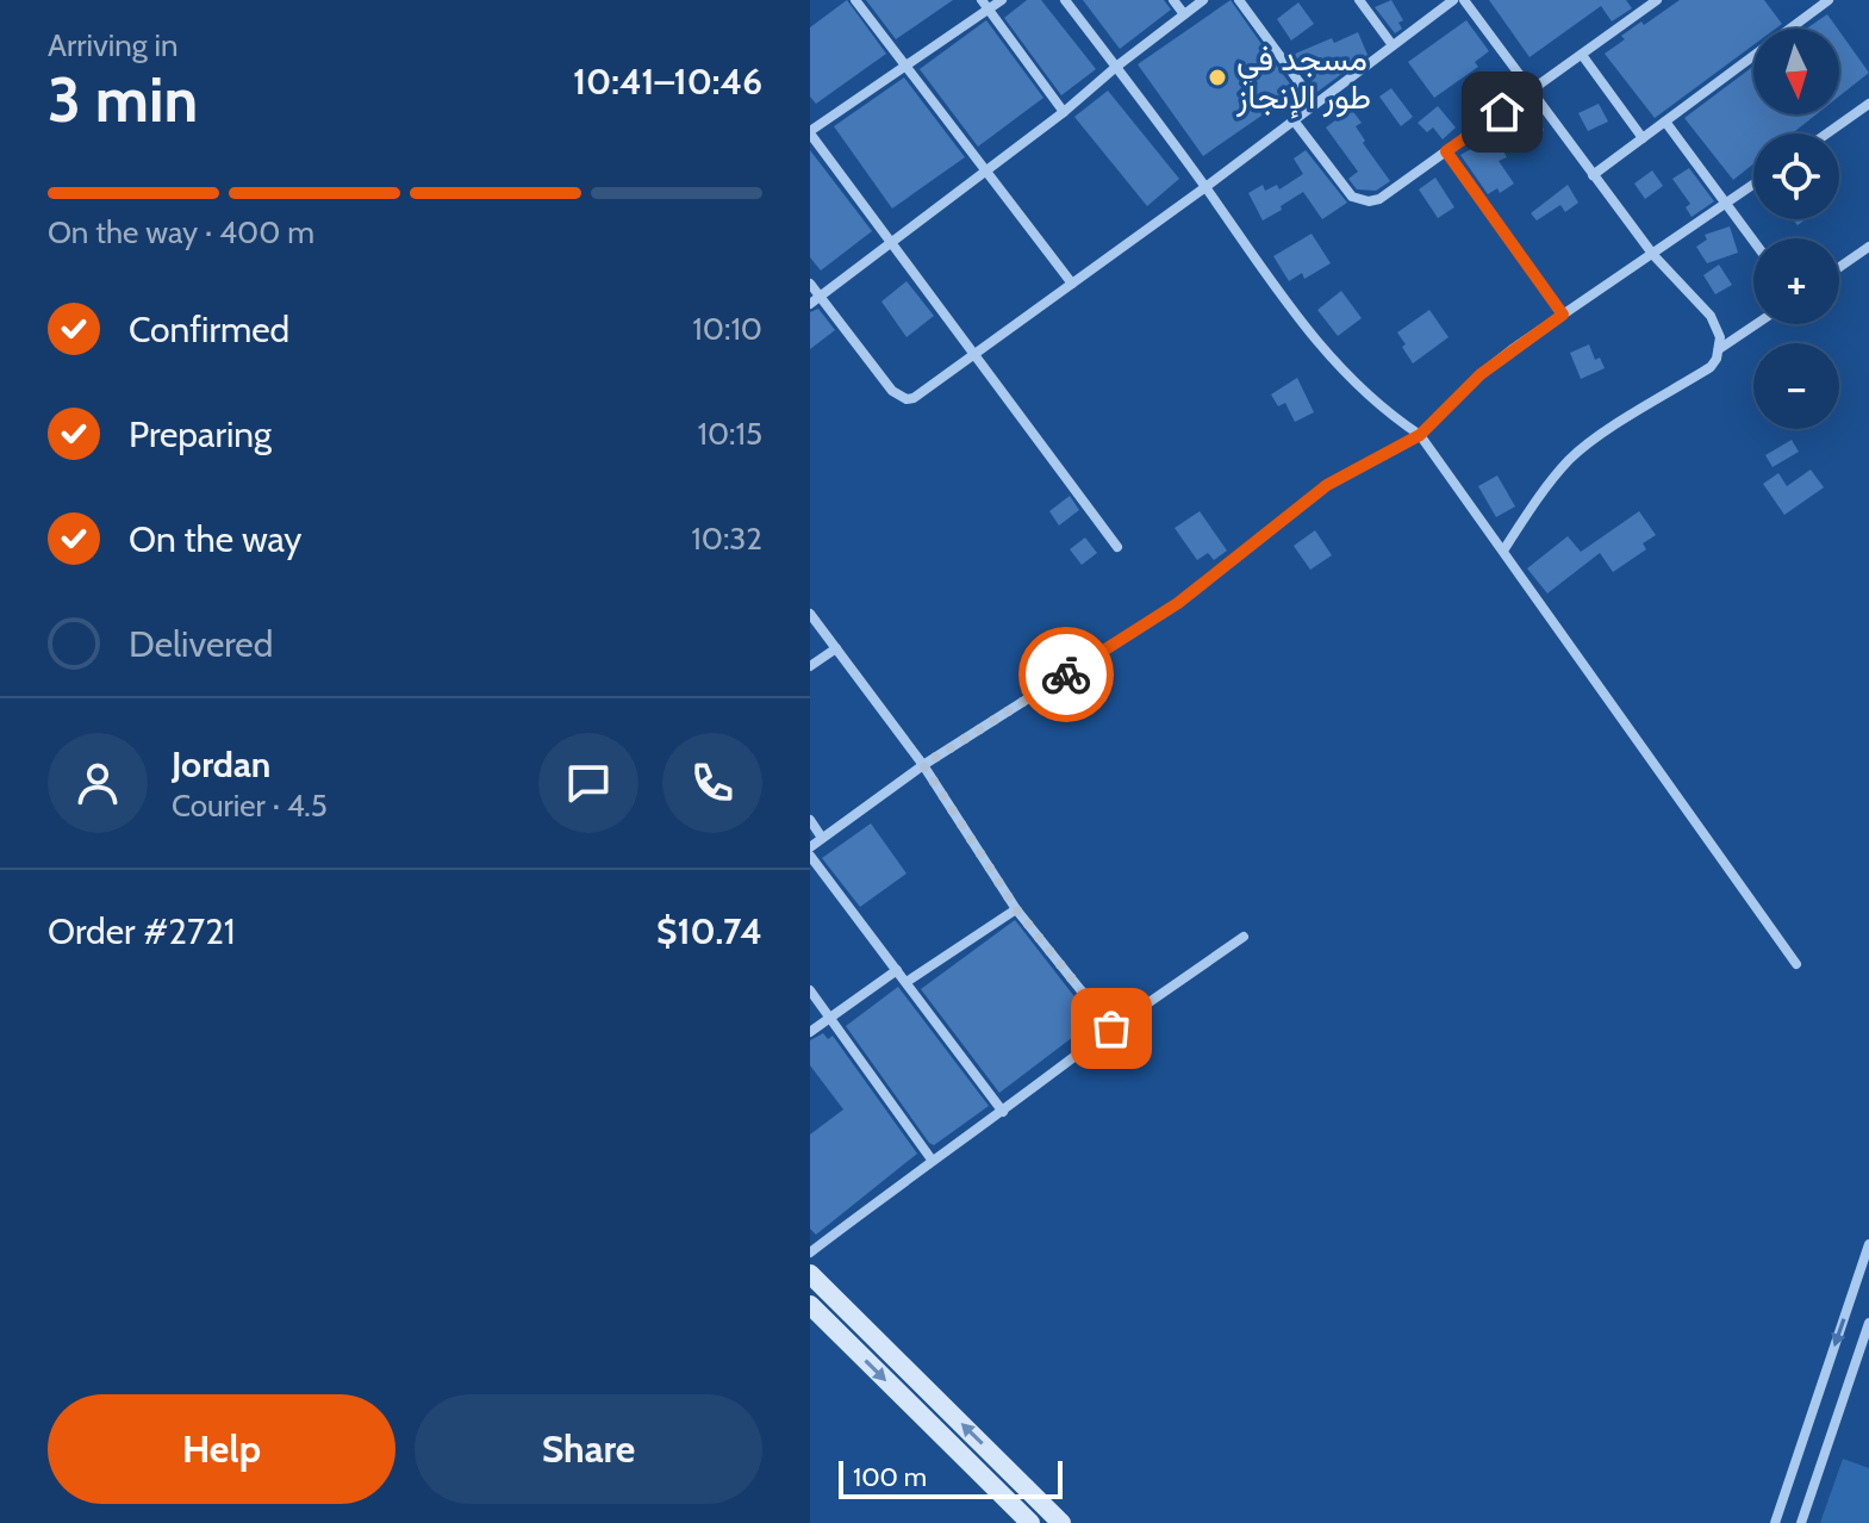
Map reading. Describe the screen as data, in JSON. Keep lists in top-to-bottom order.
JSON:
{
  "places": ["مسجد في طور الإنجاز"],
  "scale_bar": "100 m",
  "north": "bottom",
  "page": {
    "heading": ["3 min", "Arriving in", "10:41–10:46"],
    "panel": [
      "Jordan",
      "Courier · 4.5",
      "Order #2721",
      "$10.74"
    ],
    "map_buttons": ["+", "−"],
    "bar": "On the way · 400 m",
    "list": [
      ["Confirmed", "10:10"],
      ["Preparing", "10:15"],
      ["On the way", "10:32"],
      "Delivered"
    ],
    "buttons": ["Help", "Share"],
    "scale": "100 m"
  }
}
